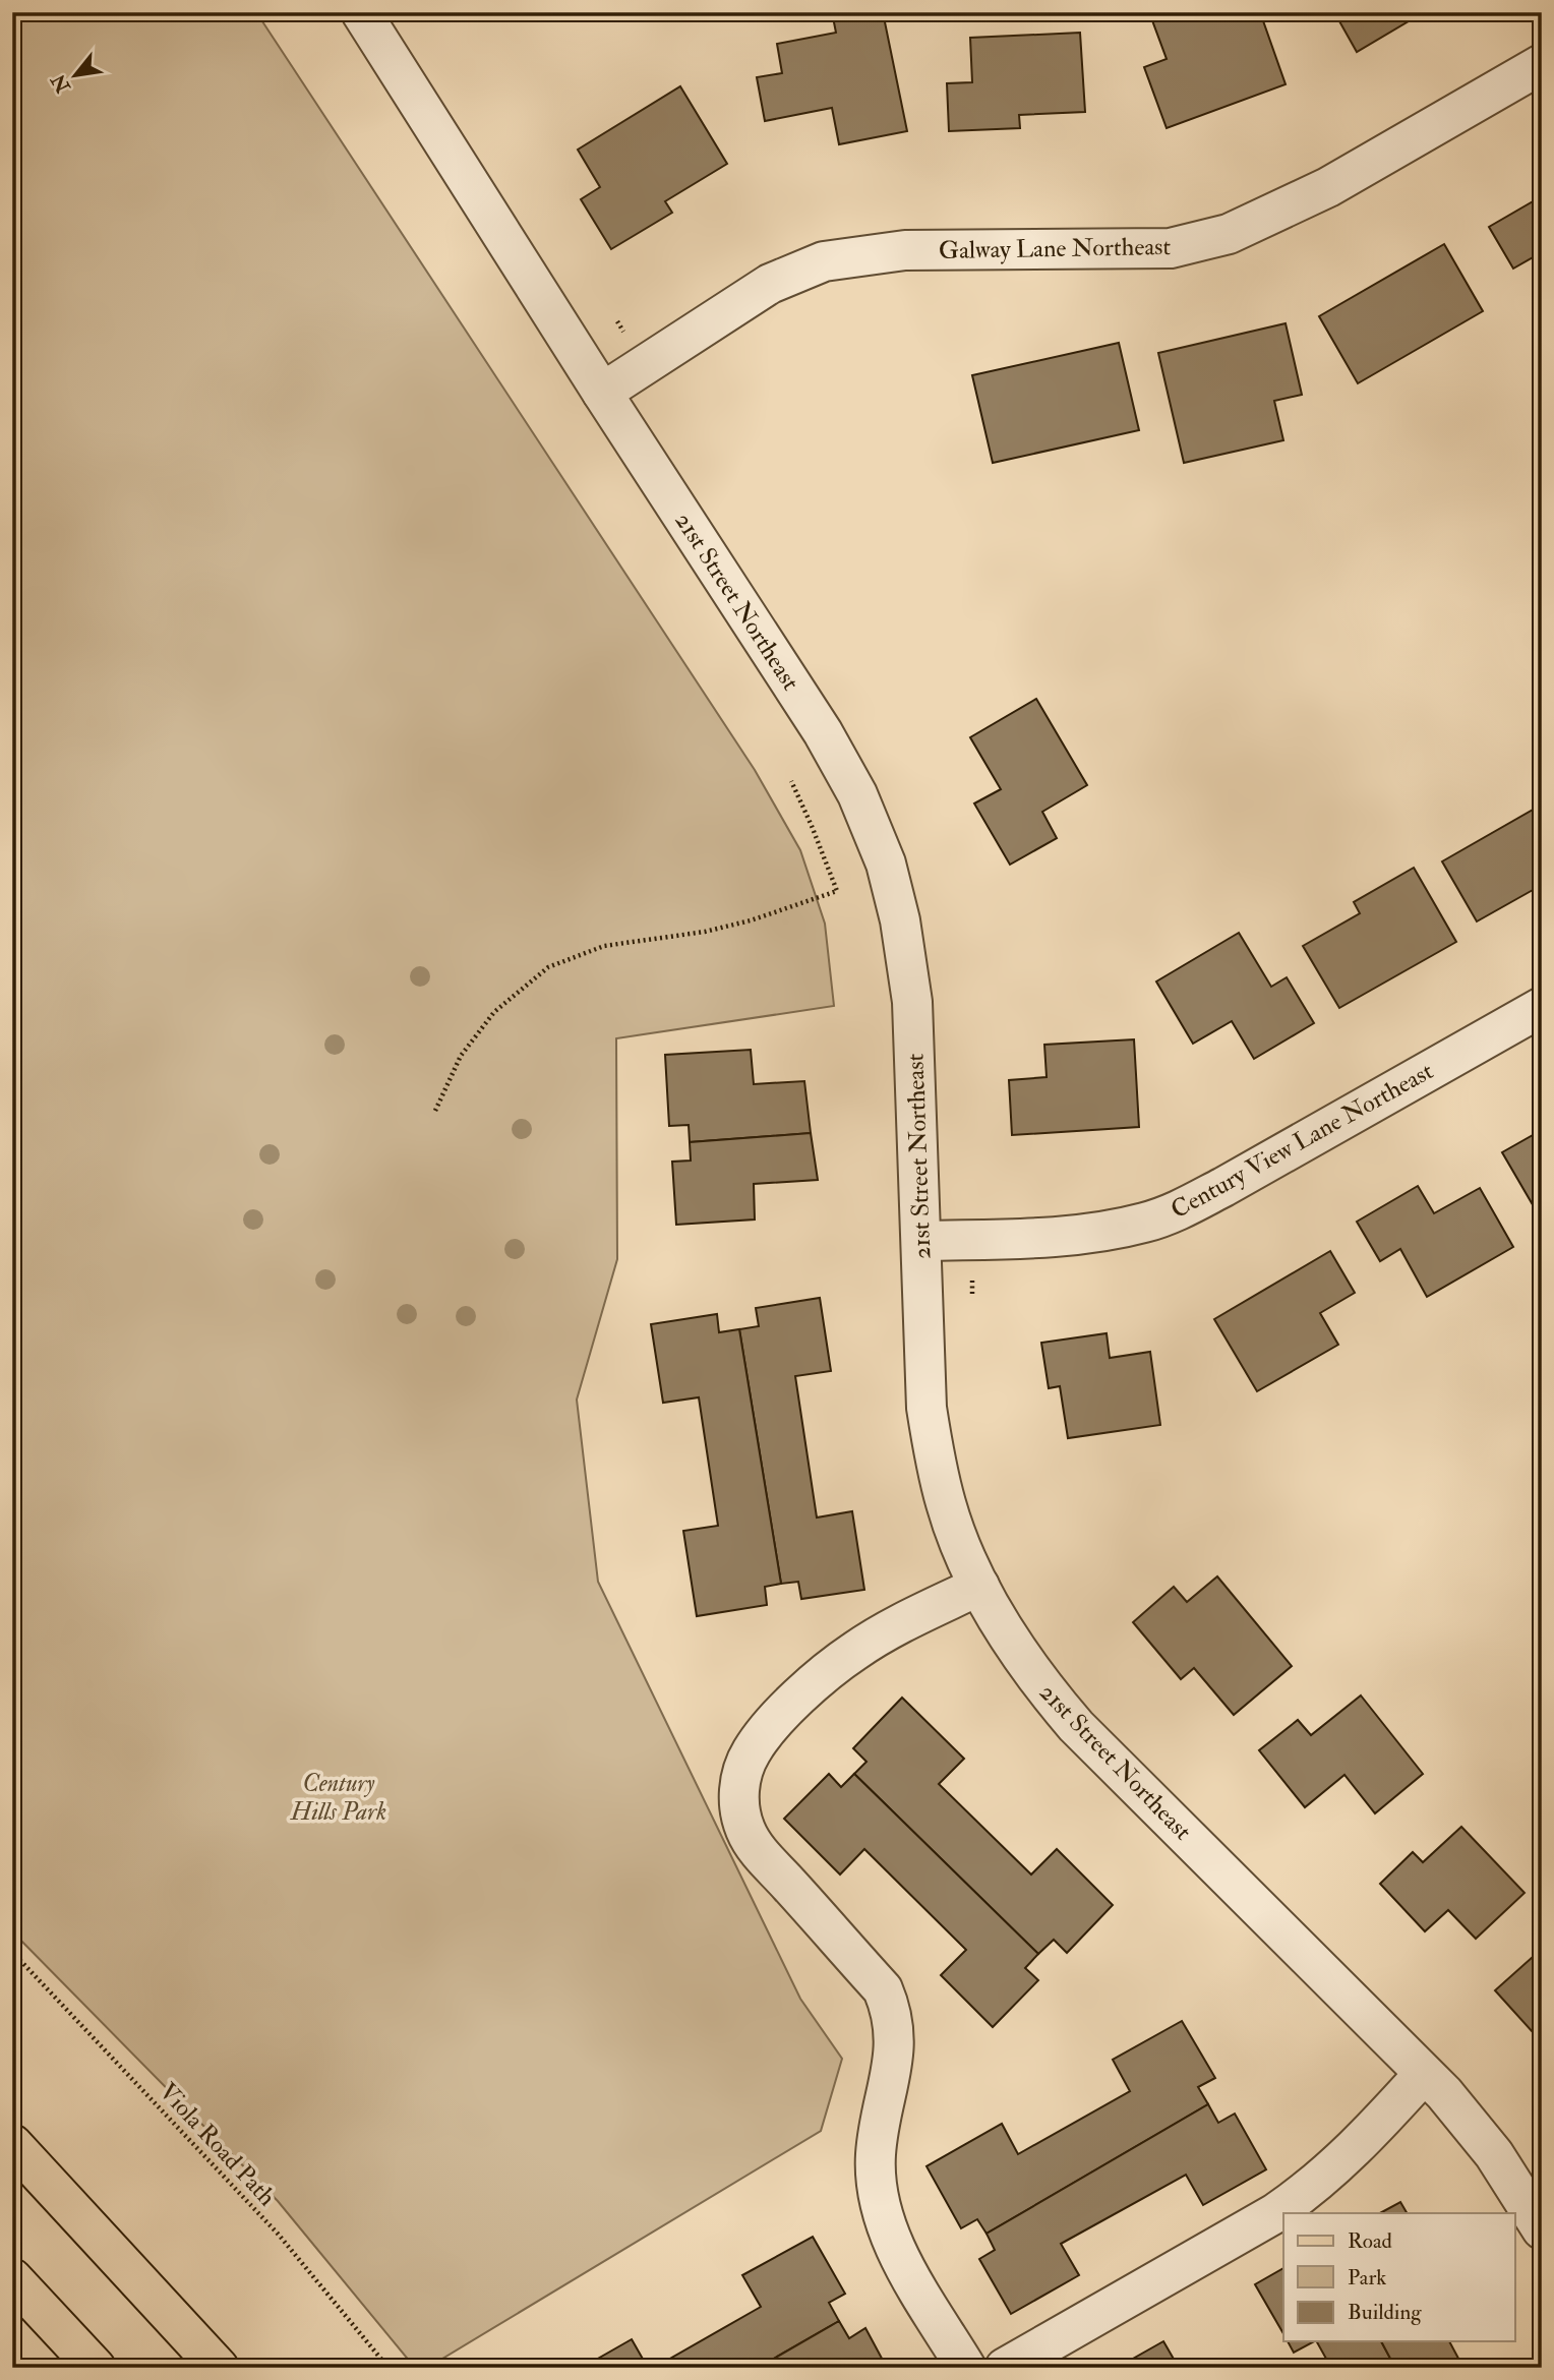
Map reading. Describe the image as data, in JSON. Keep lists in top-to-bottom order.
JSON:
{
  "streets": {
    "street": ["Galway Lane Northeast", "21st Street Northeast", "Century View Lane Northeast"],
    "path": ["Viola Road Path"]
  },
  "crossings": [
    ["Galway Lane Northeast", "21st Street Northeast"],
    ["21st Street Northeast", "Century View Lane Northeast"]
  ],
  "parks": ["Century Hills Park"],
  "legend": ["Road", "Park", "Building"],
  "north": "bottom left"
}
